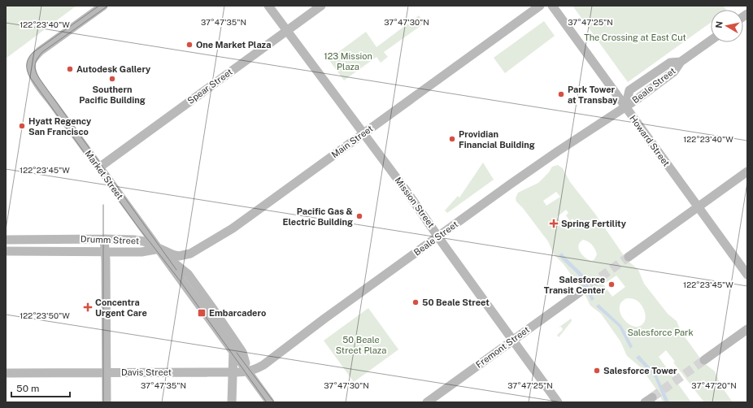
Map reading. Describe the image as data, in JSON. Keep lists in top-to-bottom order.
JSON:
{
  "streets": {
    "street": [
      "Beale Street",
      "Spear Street",
      "Howard Street",
      "Main Street",
      "Market Street",
      "Mission Street",
      "Drumm Street",
      "Fremont Street",
      "Davis Street"
    ]
  },
  "crossings": [
    ["Beale Street", "Howard Street"],
    ["Beale Street", "Market Street"],
    ["Beale Street", "Mission Street"],
    ["Beale Street", "Davis Street"],
    ["Spear Street", "Market Street"],
    ["Spear Street", "Mission Street"],
    ["Main Street", "Market Street"],
    ["Main Street", "Mission Street"],
    ["Main Street", "Drumm Street"],
    ["Market Street", "Drumm Street"],
    ["Market Street", "Davis Street"],
    ["Mission Street", "Fremont Street"]
  ],
  "parks": [
    "The Crossing at East Cut",
    "123 Mission Plaza",
    "Salesforce Park",
    "50 Beale Street Plaza"
  ],
  "places": {
    "other": [
      "One Market Plaza",
      "Autodesk Gallery",
      "Southern Pacific Building",
      "Park Tower at Transbay",
      "Hyatt Regency San Francisco",
      "Providian Financial Building",
      "Pacific Gas & Electric Building",
      "Salesforce Transit Center",
      "50 Beale Street",
      "Salesforce Tower"
    ],
    "health": ["Spring Fertility", "Concentra Urgent Care"],
    "transit": ["Embarcadero"]
  },
  "scale_bar": "50 m",
  "north": "left",
  "coordinates": [
    "37°47'35\"N",
    "37°47'30\"N",
    "37°47'25\"N",
    "122°23'40\"W",
    "122°23'45\"W",
    "122°23'50\"W",
    "37°47'20\"N"
  ]
}
